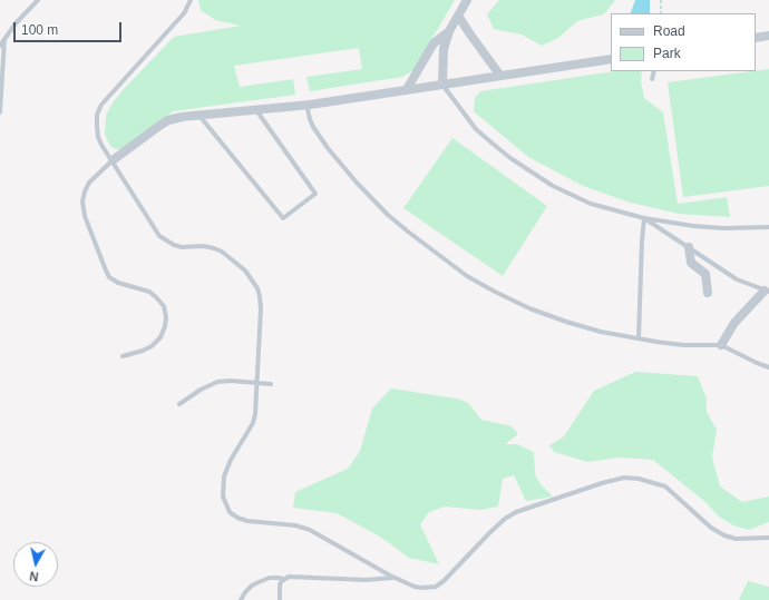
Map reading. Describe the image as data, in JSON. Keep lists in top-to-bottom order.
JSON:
{
  "legend": ["Road", "Park"],
  "scale_bar": "100 m",
  "north": "bottom"
}
